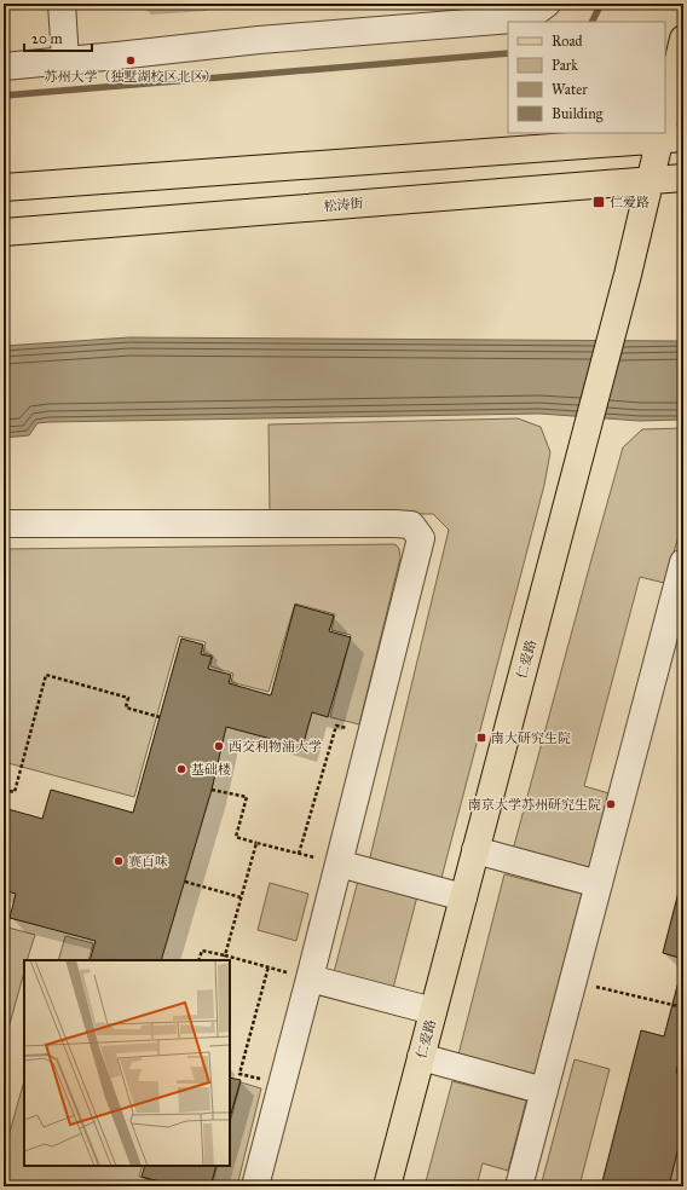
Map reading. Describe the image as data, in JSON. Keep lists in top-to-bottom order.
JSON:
{
  "streets": {
    "main road": ["松涛街", "仁爱路"]
  },
  "crossings": [
    ["松涛街", "仁爱路"]
  ],
  "places": {
    "other": [
      "苏州大学（独墅湖校区北区）",
      "西交利物浦大学",
      "基础楼",
      "南京大学苏州研究生院",
      "赛百味"
    ],
    "transit": ["仁爱路", "南大研究生院"]
  },
  "legend": [
    "Road",
    "Park",
    "Water",
    "Building"
  ],
  "scale_bar": "20 m"
}
